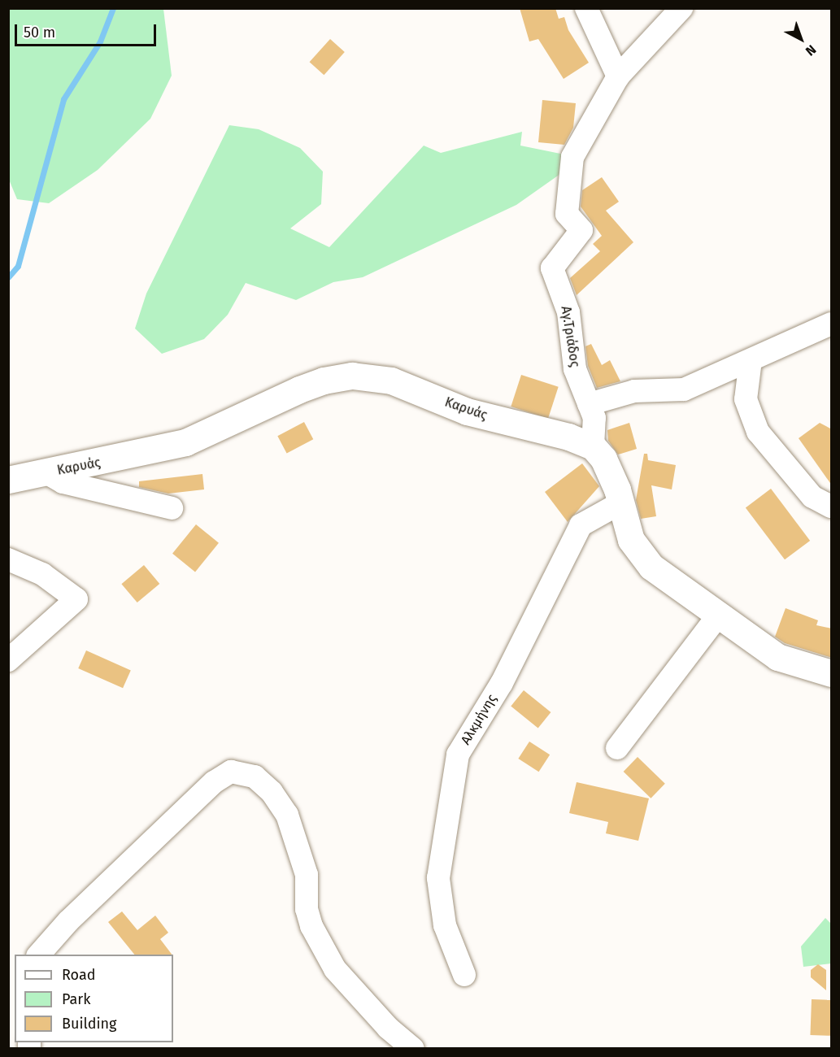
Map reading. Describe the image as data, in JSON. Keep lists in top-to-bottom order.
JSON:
{
  "streets": {
    "street": ["Αγ.Τριάδος", "Καρυάς", "Αλκμήνης"]
  },
  "crossings": [
    ["Αγ.Τριάδος", "Καρυάς"]
  ],
  "legend": ["Road", "Park", "Building"],
  "scale_bar": "50 m",
  "north": "bottom right"
}
